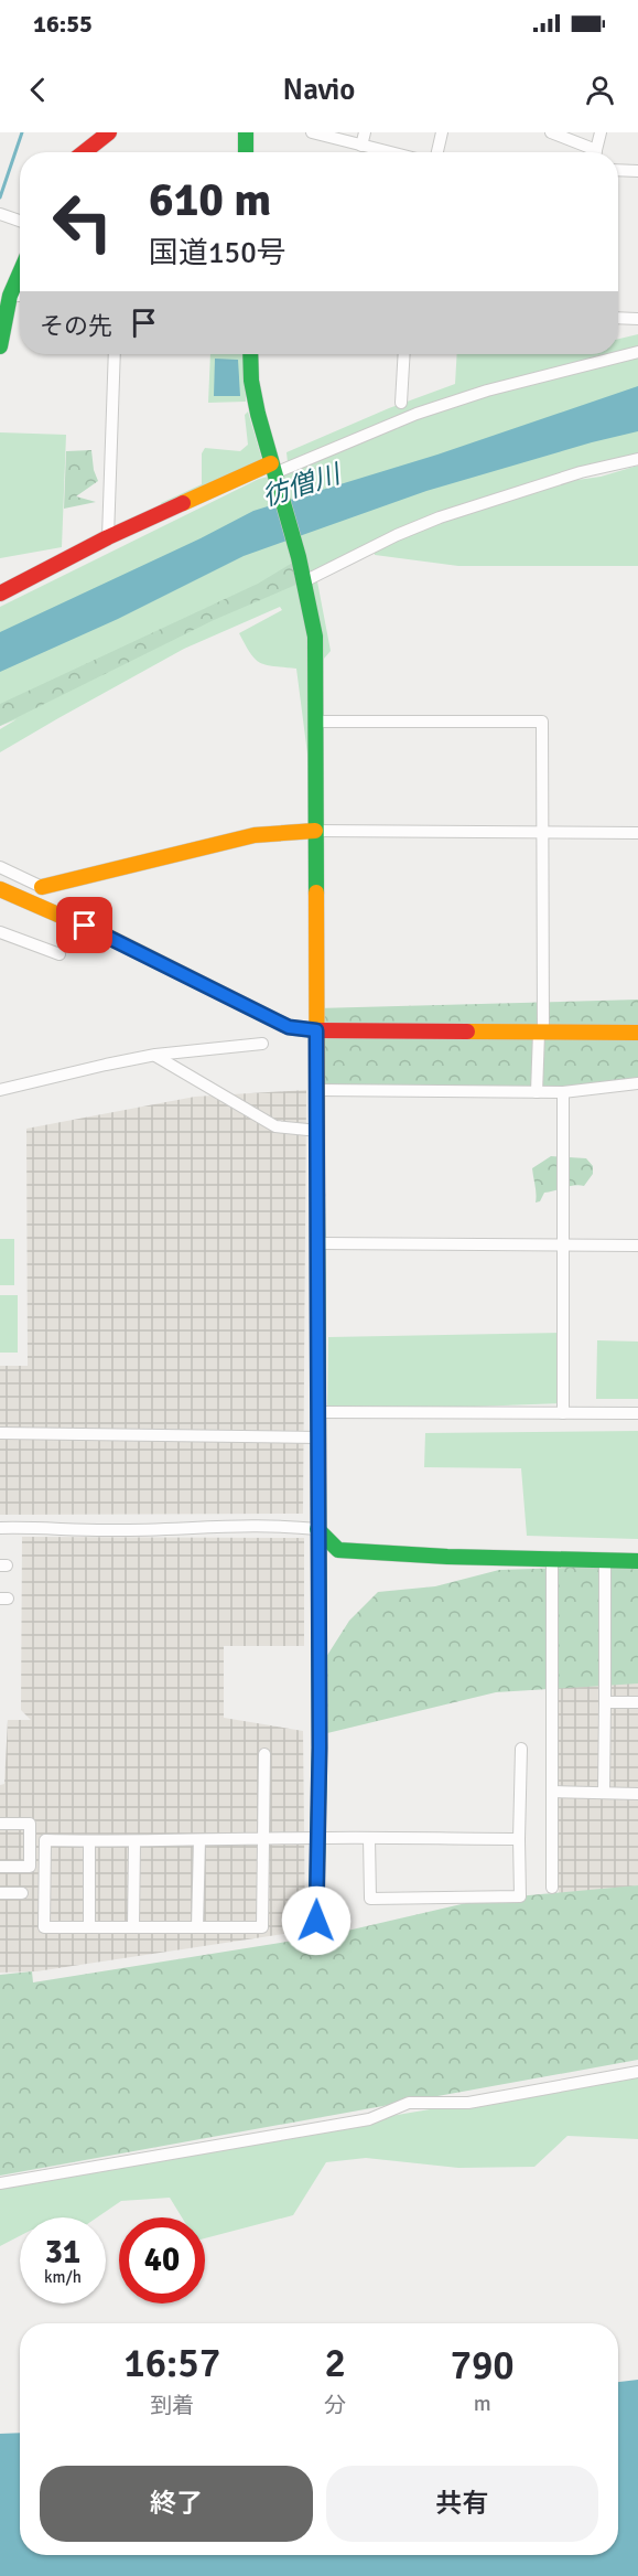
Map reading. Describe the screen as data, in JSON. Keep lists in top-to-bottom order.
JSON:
{
  "water": ["彷僧川"],
  "page": {
    "status": "16:55",
    "header": "Navio",
    "turn": ["610 m", "国道150号"],
    "then": "その先",
    "speed": "31 km/h",
    "limit": "40",
    "eta": [
      "16:57",
      "到着",
      "2",
      "分",
      "790",
      "m"
    ],
    "buttons": ["終了", "共有"]
  }
}
